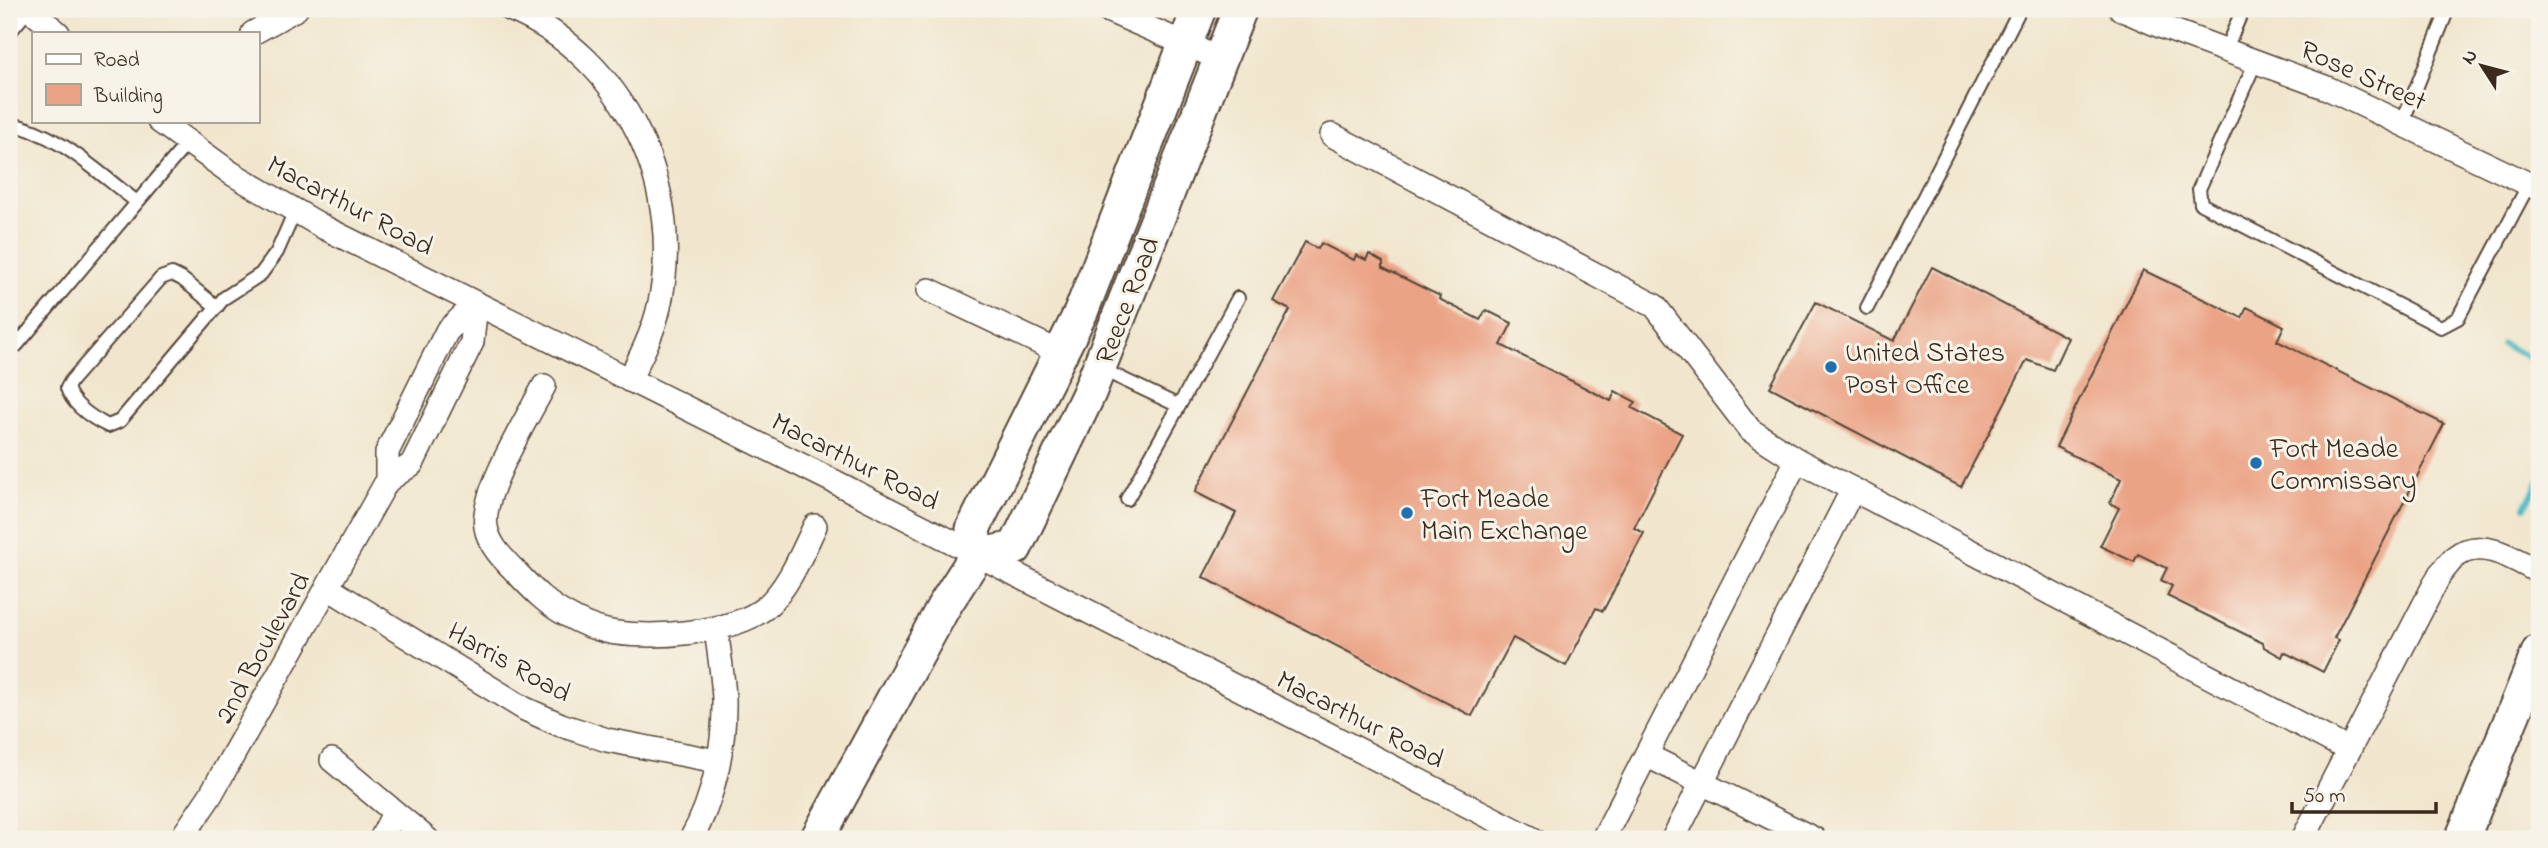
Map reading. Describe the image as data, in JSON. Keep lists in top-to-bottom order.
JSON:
{
  "streets": {
    "street": [
      "Rose Street",
      "Macarthur Road",
      "Reece Road",
      "2nd Boulevard",
      "Harris Road"
    ]
  },
  "crossings": [
    ["Macarthur Road", "Reece Road"],
    ["Macarthur Road", "2nd Boulevard"],
    ["2nd Boulevard", "Harris Road"]
  ],
  "places": ["United States Post Office", "Fort Meade Commissary", "Fort Meade Main Exchange"],
  "legend": ["Road", "Building"],
  "scale_bar": "50 m",
  "north": "top left"
}
